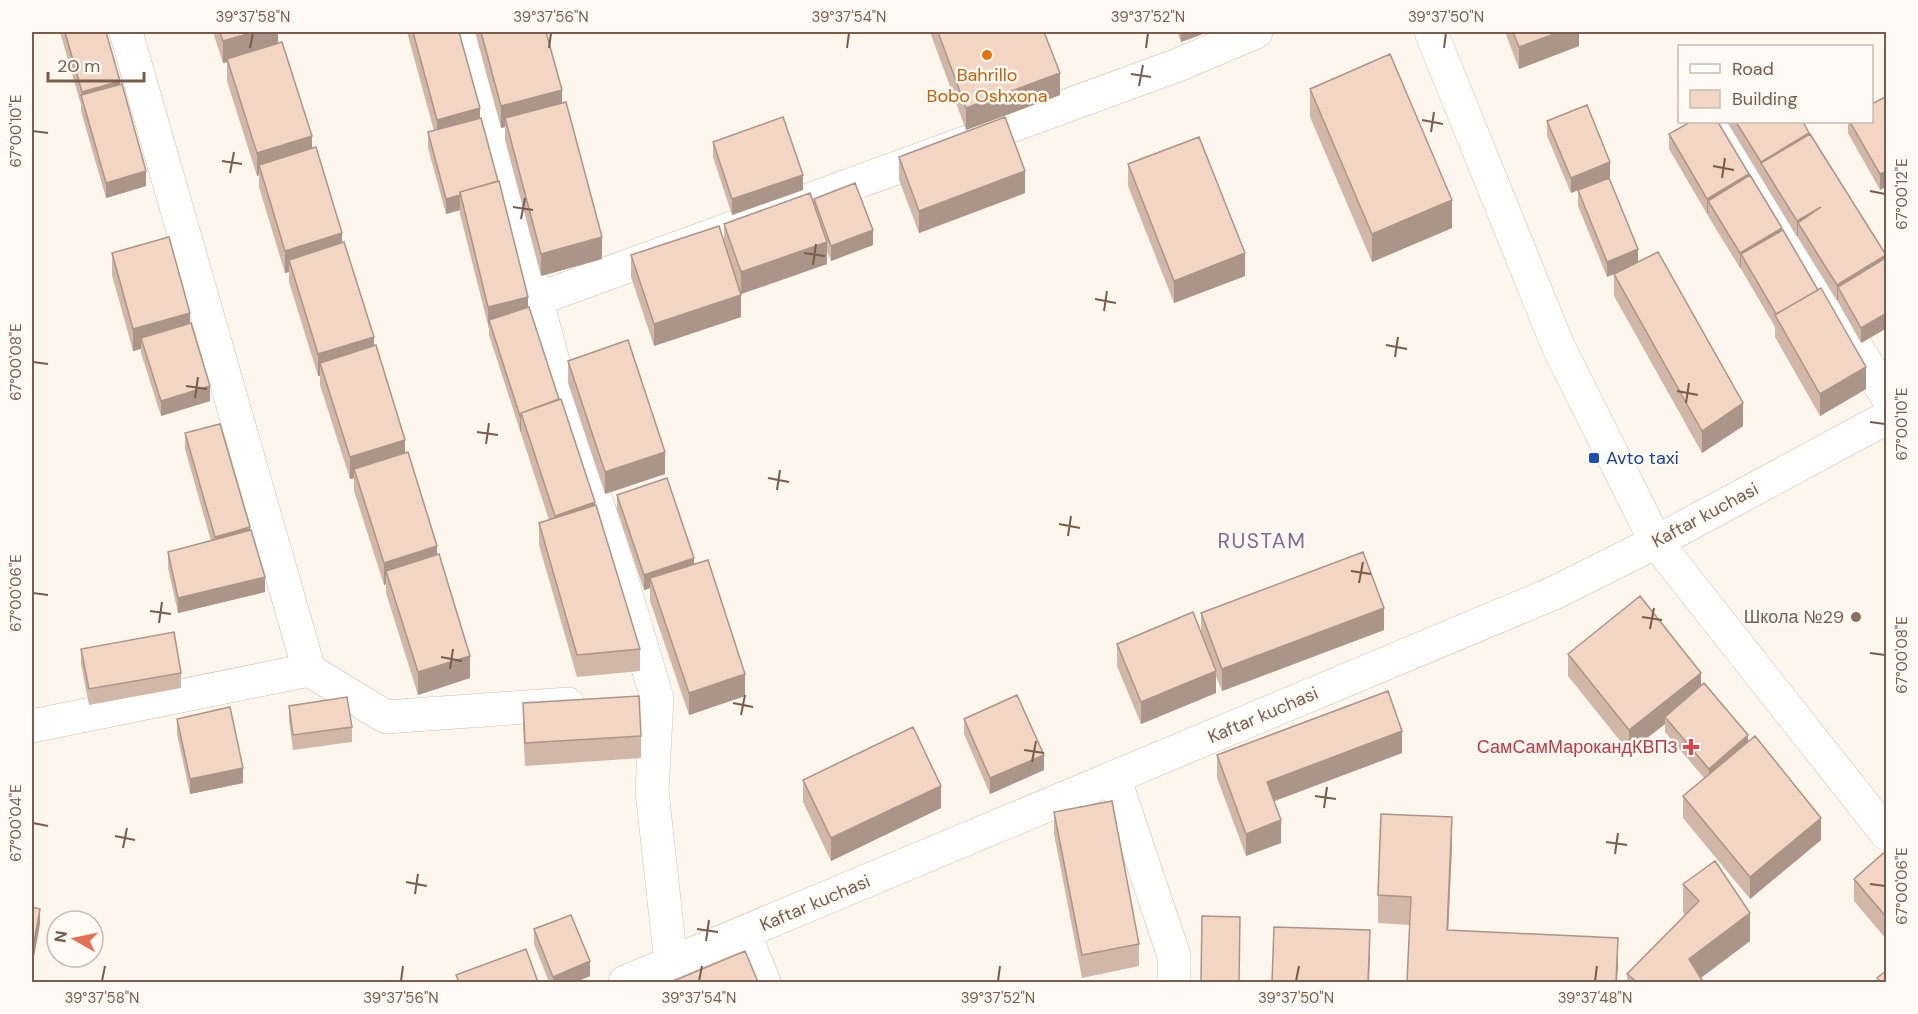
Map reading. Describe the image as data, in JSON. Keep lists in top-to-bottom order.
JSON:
{
  "streets": {
    "street": ["Kaftar kuchasi"]
  },
  "districts": ["RUSTAM"],
  "places": {
    "other": ["Bahrillo Bobo Oshxona", "Школа №29"],
    "transit": ["Avto taxi"],
    "health": ["СамСамМарокандКВП3"]
  },
  "legend": ["Road", "Building"],
  "scale_bar": "20 m",
  "north": "left",
  "coordinates": [
    "39°37'58\"N",
    "39°37'56\"N",
    "39°37'54\"N",
    "39°37'52\"N",
    "39°37'50\"N",
    "67°00'10\"E",
    "67°00'12\"E",
    "67°00'08\"E",
    "67°00'06\"E",
    "67°00'04\"E",
    "39°37'48\"N"
  ]
}
